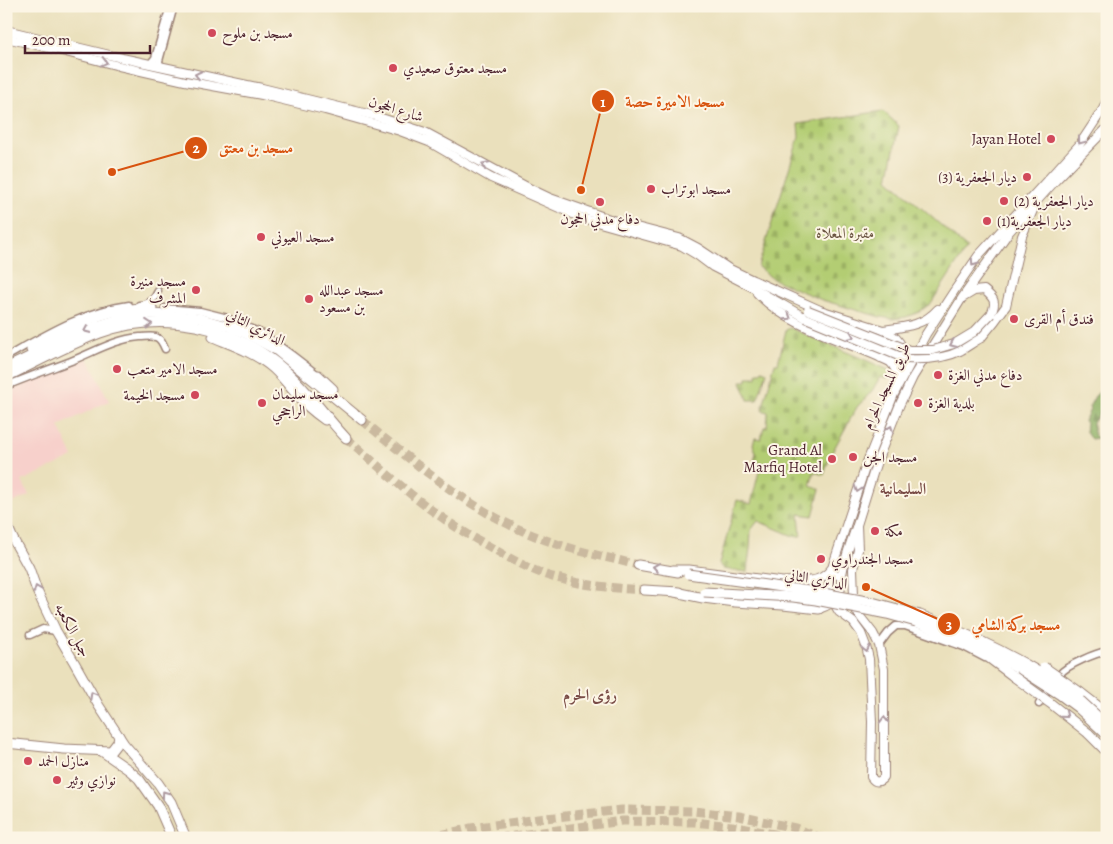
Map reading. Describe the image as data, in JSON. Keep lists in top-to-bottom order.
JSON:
{
  "streets": {
    "highway": ["الدائري الثاني", "جبل الكعبه"],
    "main road": ["شارع الحجون", "طريق المسجد الحرام"]
  },
  "districts": ["السليمانية", "رؤى الحرم"],
  "parks": ["مقبرة المعلاة"],
  "places": [
    "مسجد بن ملوح",
    "مسجد معتوق صعيدي",
    "Jayan Hotel",
    "مسجد بن معتق",
    "ديار الجعفرية (3)",
    "مسجد ابوتراب",
    "مسجد الاميرة حصة",
    "ديار الجعفرية (2)",
    "دفاع مدني الحجون",
    "ديار الجعفرية(1)",
    "مسجد العيوني",
    "مسجد منيرة المشرف",
    "مسجد عبدالله بن مسعود",
    "فندق أم القرى",
    "مسجد الامير متعب",
    "دفاع مدني الغزة",
    "مسجد الخيمة",
    "مسجد سليمان الراجحي",
    "بلدية الغزة",
    "مسجد الجن",
    "Grand Al Marfiq Hotel",
    "مكة",
    "مسجد الجندراوي",
    "مسجد بركة الشامي",
    "منازل الحمد",
    "نوازي وثير"
  ],
  "scale_bar": "200 m"
}
